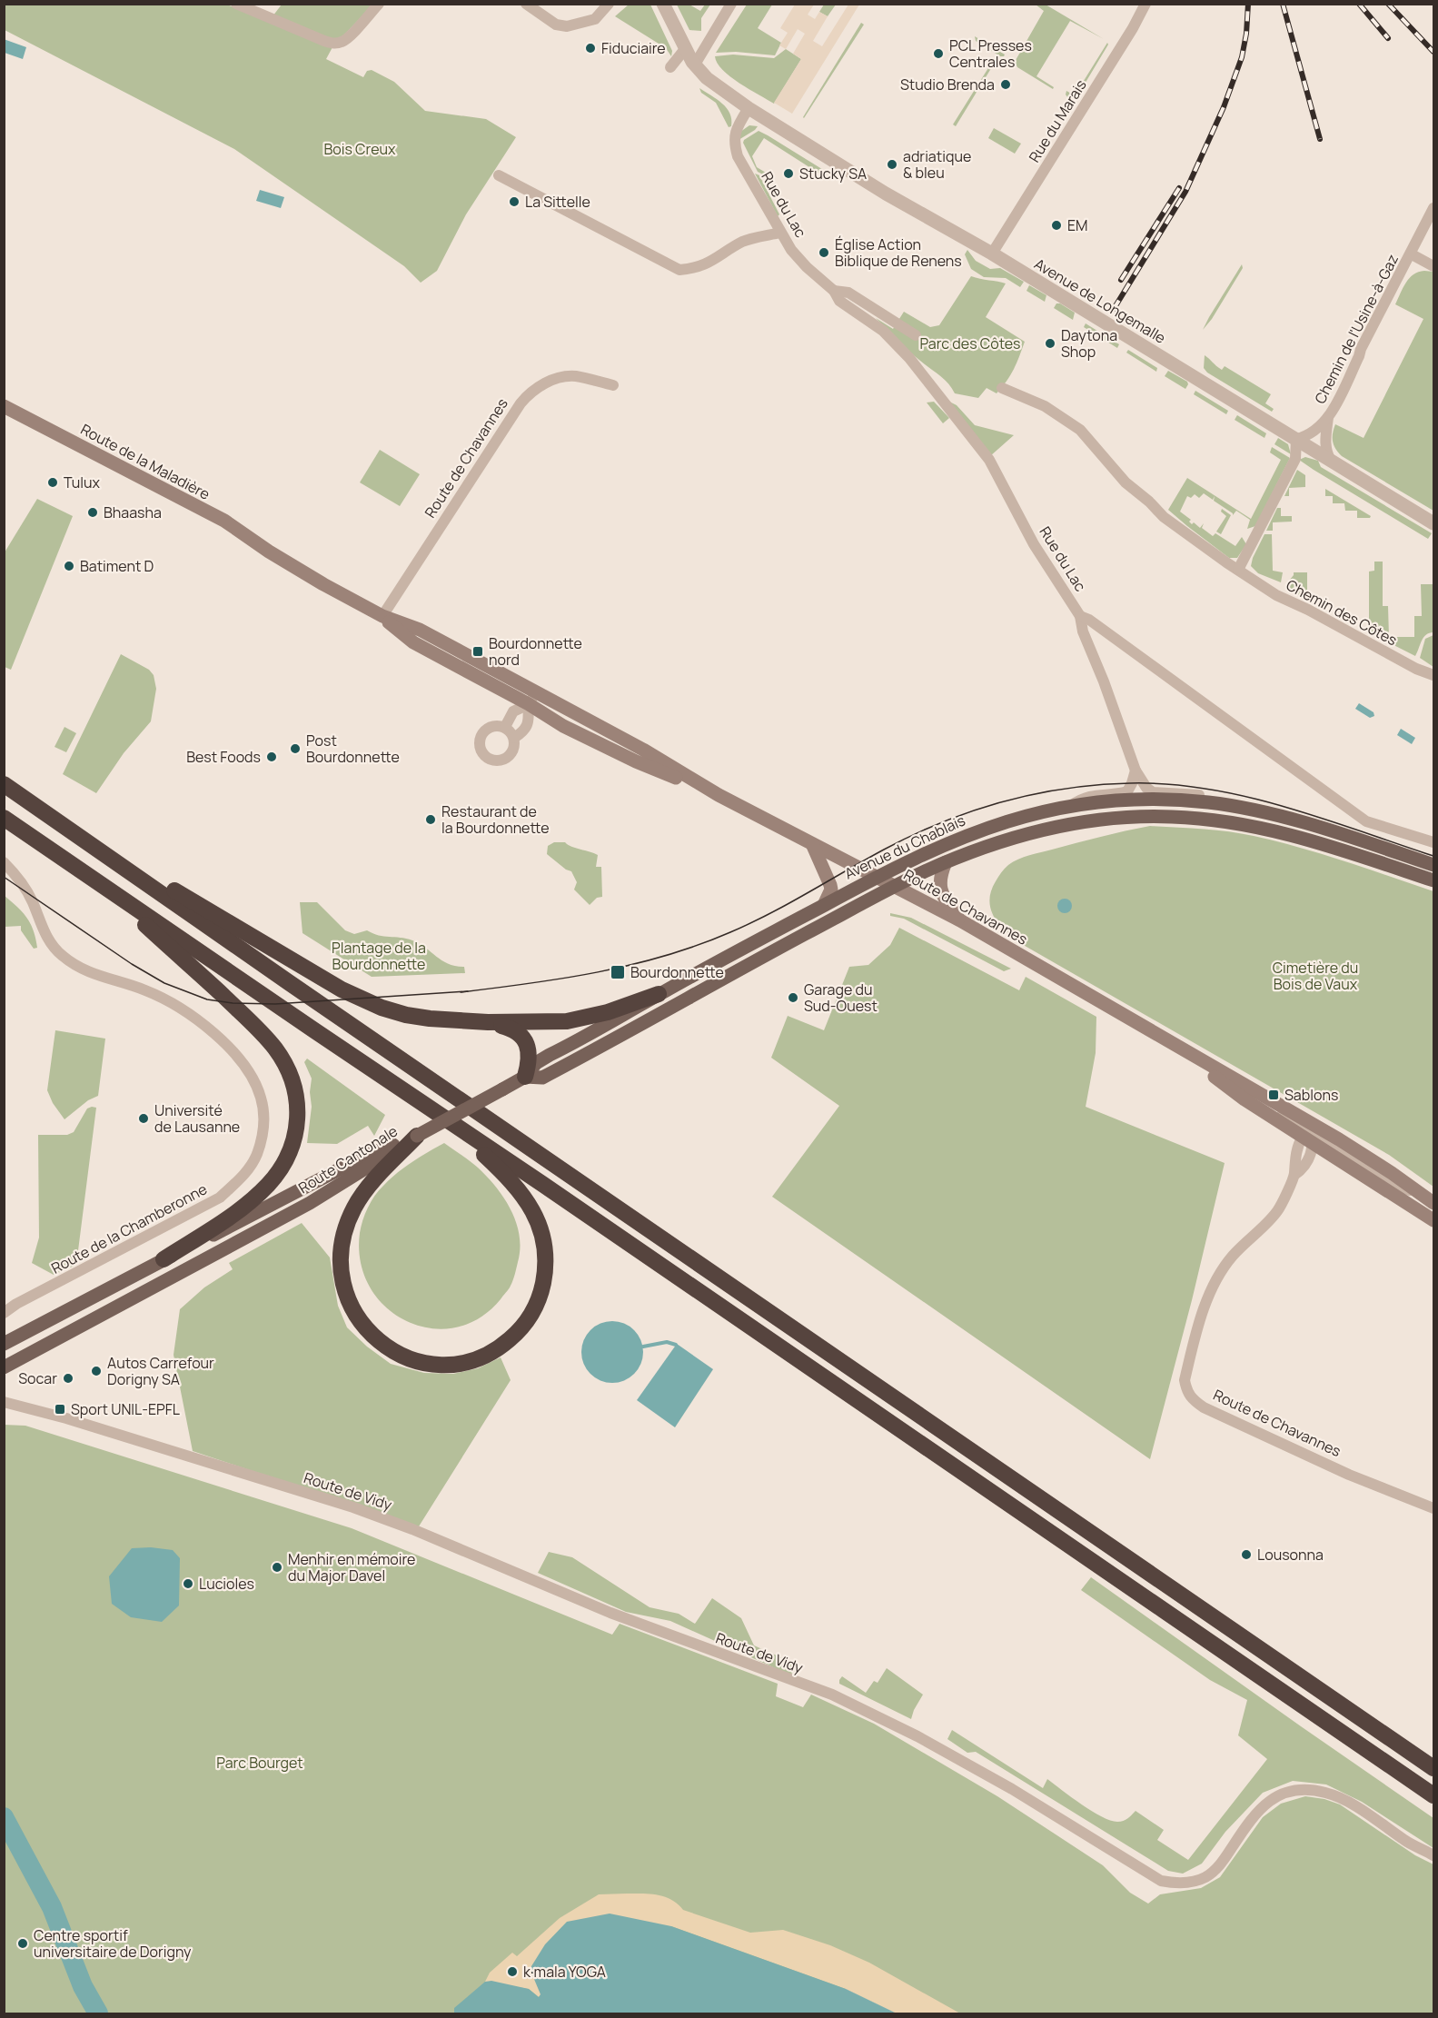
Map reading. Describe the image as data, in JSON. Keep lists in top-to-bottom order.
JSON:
{
  "streets": {
    "main road": [
      "Route de Chavannes",
      "Route de la Maladière",
      "Avenue du Chablais",
      "Route Cantonale"
    ],
    "street": [
      "Rue du Marais",
      "Rue du Lac",
      "Avenue de Longemalle",
      "Chemin de l'Usine-à-Gaz",
      "Chemin des Côtes",
      "Route de la Chamberonne",
      "Route de Vidy"
    ]
  },
  "crossings": [
    ["Rue du Marais", "Avenue de Longemalle"],
    ["Rue du Lac", "Avenue de Longemalle"],
    ["Rue du Lac", "Avenue du Chablais"],
    ["Route de Chavannes", "Route de la Maladière"],
    ["Route de Chavannes", "Avenue du Chablais"],
    ["Avenue du Chablais", "Route Cantonale"]
  ],
  "parks": [
    "Bois Creux",
    "Parc des Côtes",
    "Plantage de la Bourdonnette",
    "Cimetière du Bois de Vaux",
    "Parc Bourget"
  ],
  "places": {
    "other": [
      "Fiduciaire",
      "PCL Presses Centrales",
      "Studio Brenda",
      "adriatique & bleu",
      "Stucky SA",
      "La Sittelle",
      "EM",
      "Église Action Biblique de Renens",
      "Daytona Shop",
      "Tulux",
      "Bhaasha",
      "Batiment D",
      "Post Bourdonnette",
      "Best Foods",
      "Restaurant de la Bourdonnette",
      "Garage du Sud-Ouest",
      "Université de Lausanne",
      "Autos Carrefour Dorigny SA",
      "Socar",
      "Lousonna",
      "Menhir en mémoire du Major Davel",
      "Lucioles",
      "Centre sportif universitaire de Dorigny",
      "k·mala YOGA"
    ],
    "transit": [
      "Bourdonnette nord",
      "Bourdonnette",
      "Sablons",
      "Sport UNIL-EPFL"
    ]
  }
}
